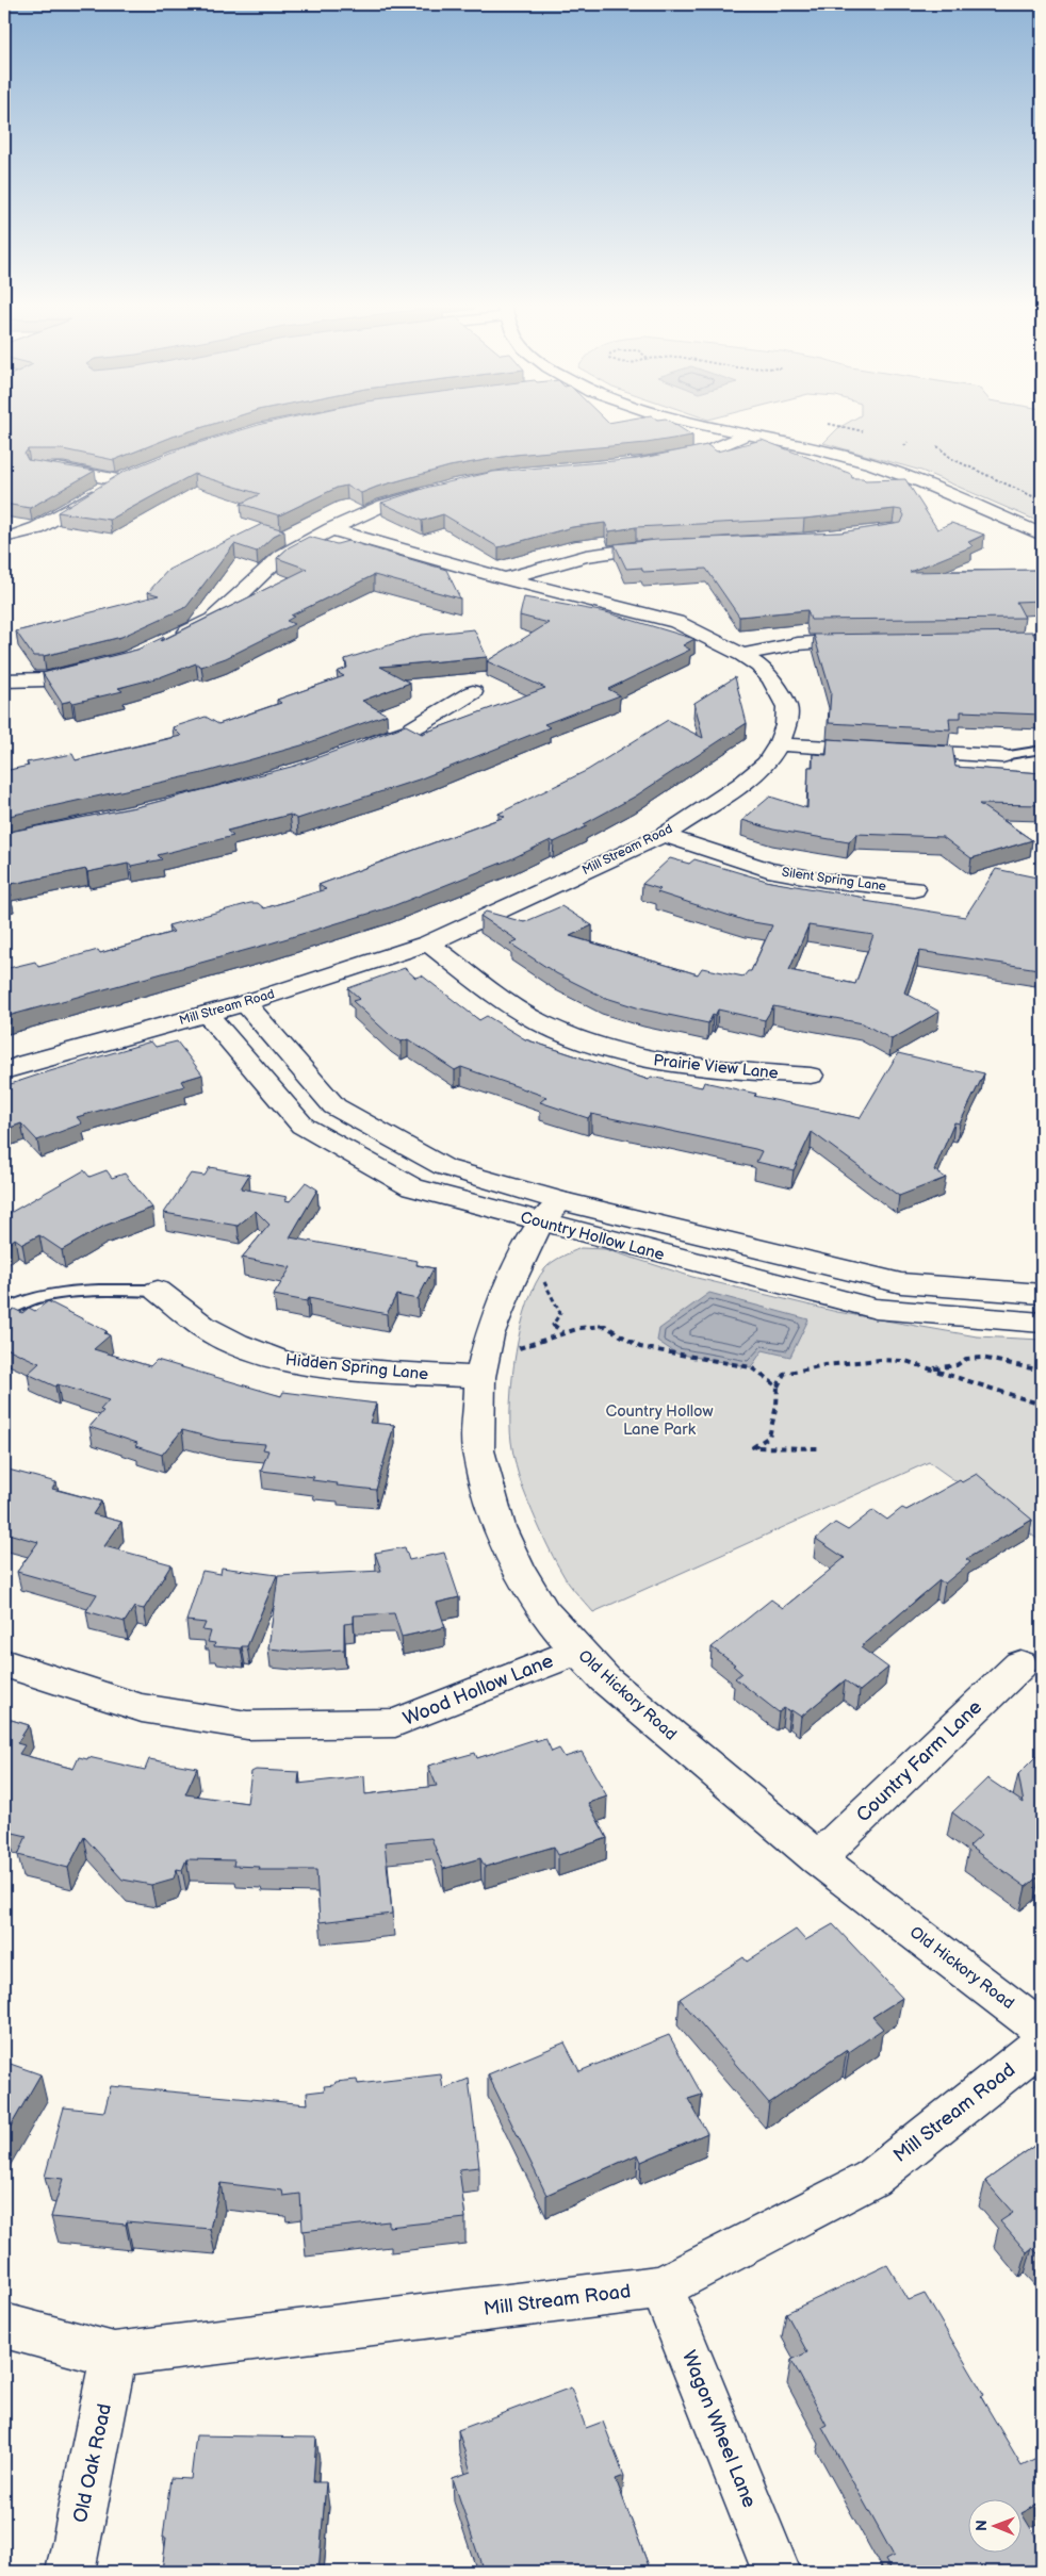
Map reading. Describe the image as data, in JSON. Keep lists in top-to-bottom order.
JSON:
{
  "streets": {
    "street": [
      "Mill Stream Road",
      "Silent Spring Lane",
      "Prairie View Lane",
      "Country Hollow Lane",
      "Hidden Spring Lane",
      "Wood Hollow Lane",
      "Old Hickory Road",
      "Country Farm Lane",
      "Wagon Wheel Lane",
      "Old Oak Road"
    ]
  },
  "crossings": [
    ["Mill Stream Road", "Silent Spring Lane"],
    ["Mill Stream Road", "Prairie View Lane"],
    ["Mill Stream Road", "Country Hollow Lane"],
    ["Mill Stream Road", "Wagon Wheel Lane"],
    ["Mill Stream Road", "Old Oak Road"],
    ["Country Hollow Lane", "Old Hickory Road"],
    ["Hidden Spring Lane", "Old Hickory Road"],
    ["Wood Hollow Lane", "Old Hickory Road"],
    ["Old Hickory Road", "Country Farm Lane"]
  ],
  "parks": ["Country Hollow Lane Park"],
  "north": "left"
}
